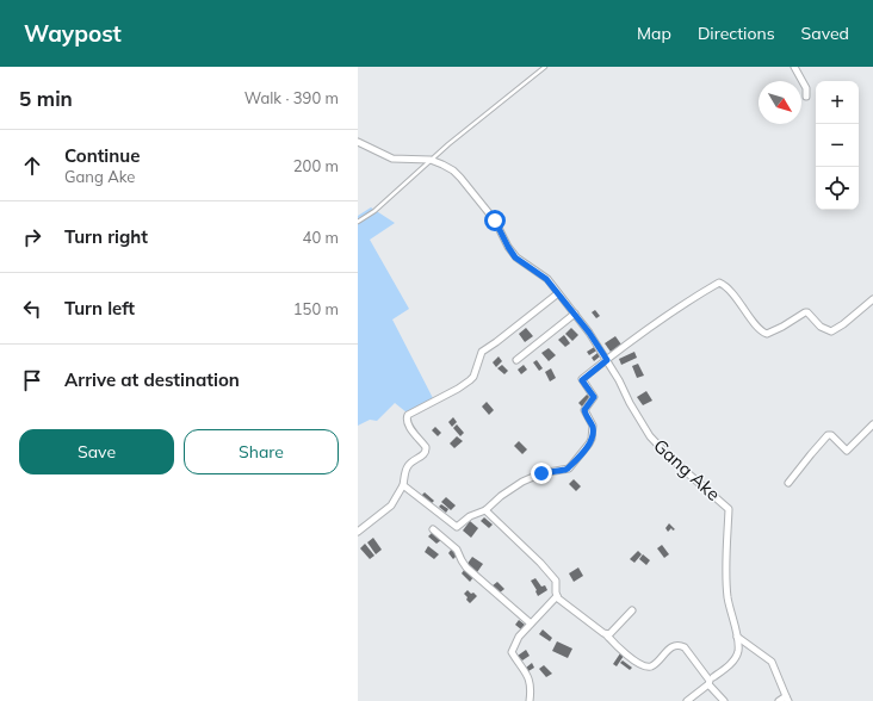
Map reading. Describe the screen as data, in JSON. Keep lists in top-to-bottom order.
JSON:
{
  "streets": {
    "street": ["Gang Ake"]
  },
  "north": "bottom right",
  "page": {
    "header": "Waypost",
    "nav": ["Map", "Directions", "Saved"],
    "heading": ["5 min", "Walk · 390 m"],
    "map_buttons": ["+", "−"],
    "list": [
      ["Continue", "Gang Ake", "200 m"],
      ["Turn right", "40 m"],
      ["Turn left", "150 m"],
      "Arrive at destination"
    ],
    "buttons": ["Save", "Share"]
  }
}
